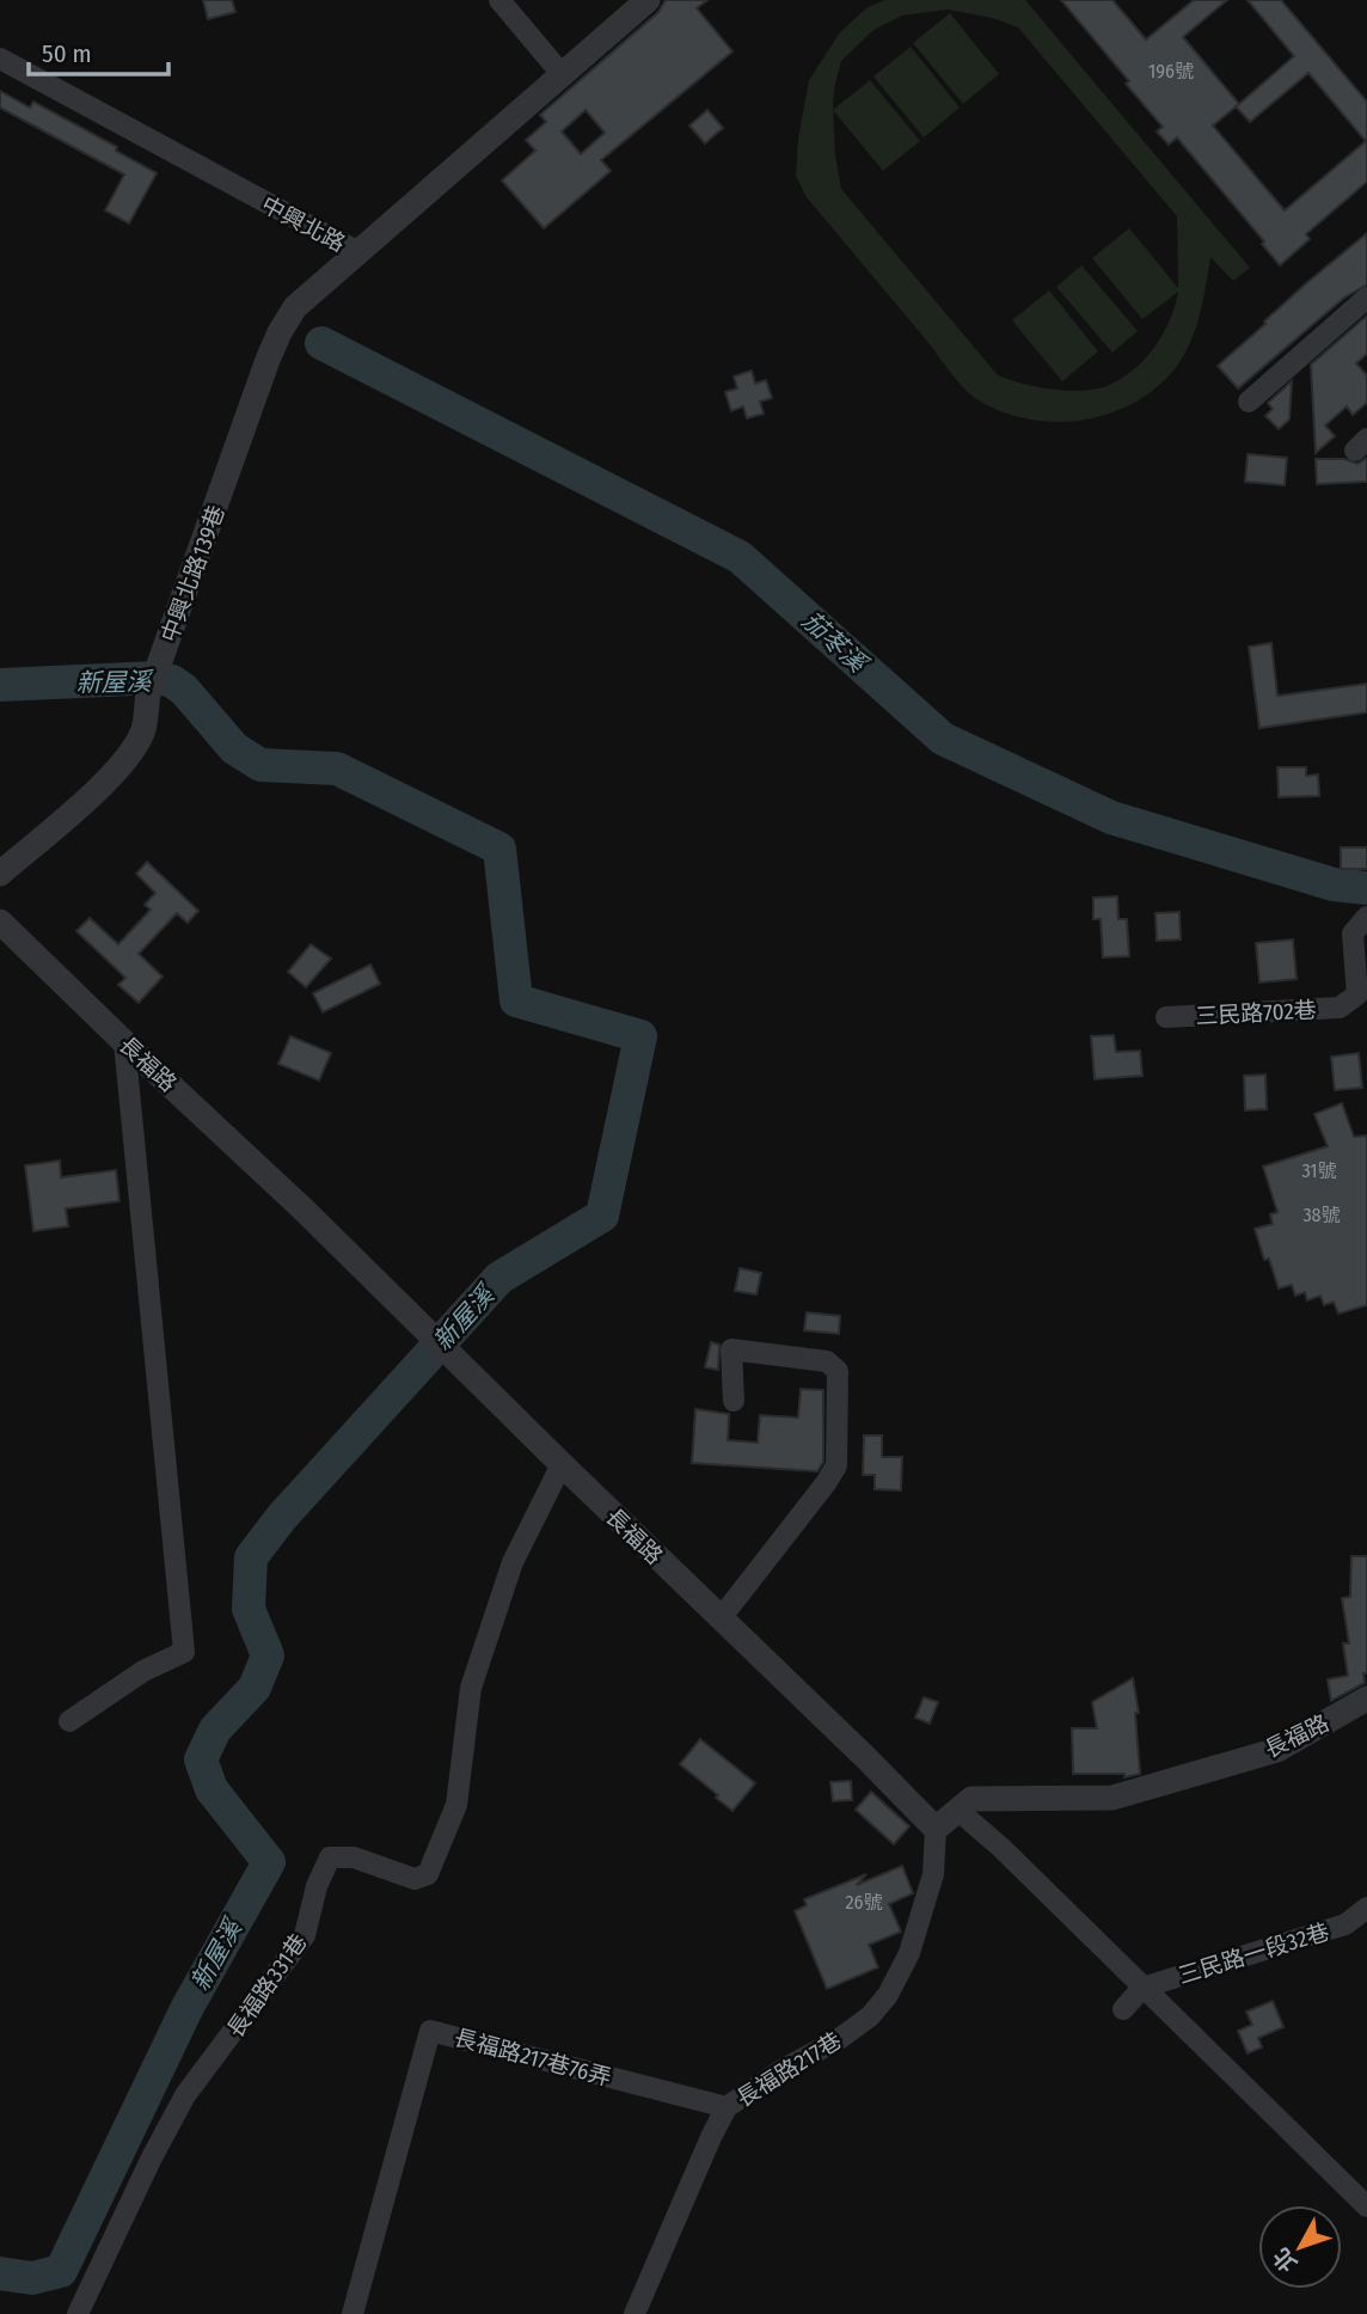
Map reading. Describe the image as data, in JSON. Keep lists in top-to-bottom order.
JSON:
{
  "streets": {
    "street": [
      "中興北路",
      "中興北路139巷",
      "三民路702巷",
      "長福路",
      "三民路一段32巷",
      "長福路331巷",
      "長福路217巷76弄",
      "長福路217巷"
    ]
  },
  "crossings": [
    ["中興北路", "中興北路139巷"],
    ["長福路", "長福路331巷"],
    ["長福路", "長福路217巷"],
    ["長福路217巷76弄", "長福路217巷"]
  ],
  "water": ["茄苳溪", "新屋溪"],
  "house_numbers": [
    "196號",
    "31號",
    "38號",
    "26號"
  ],
  "scale_bar": "50 m",
  "north": "bottom left"
}
